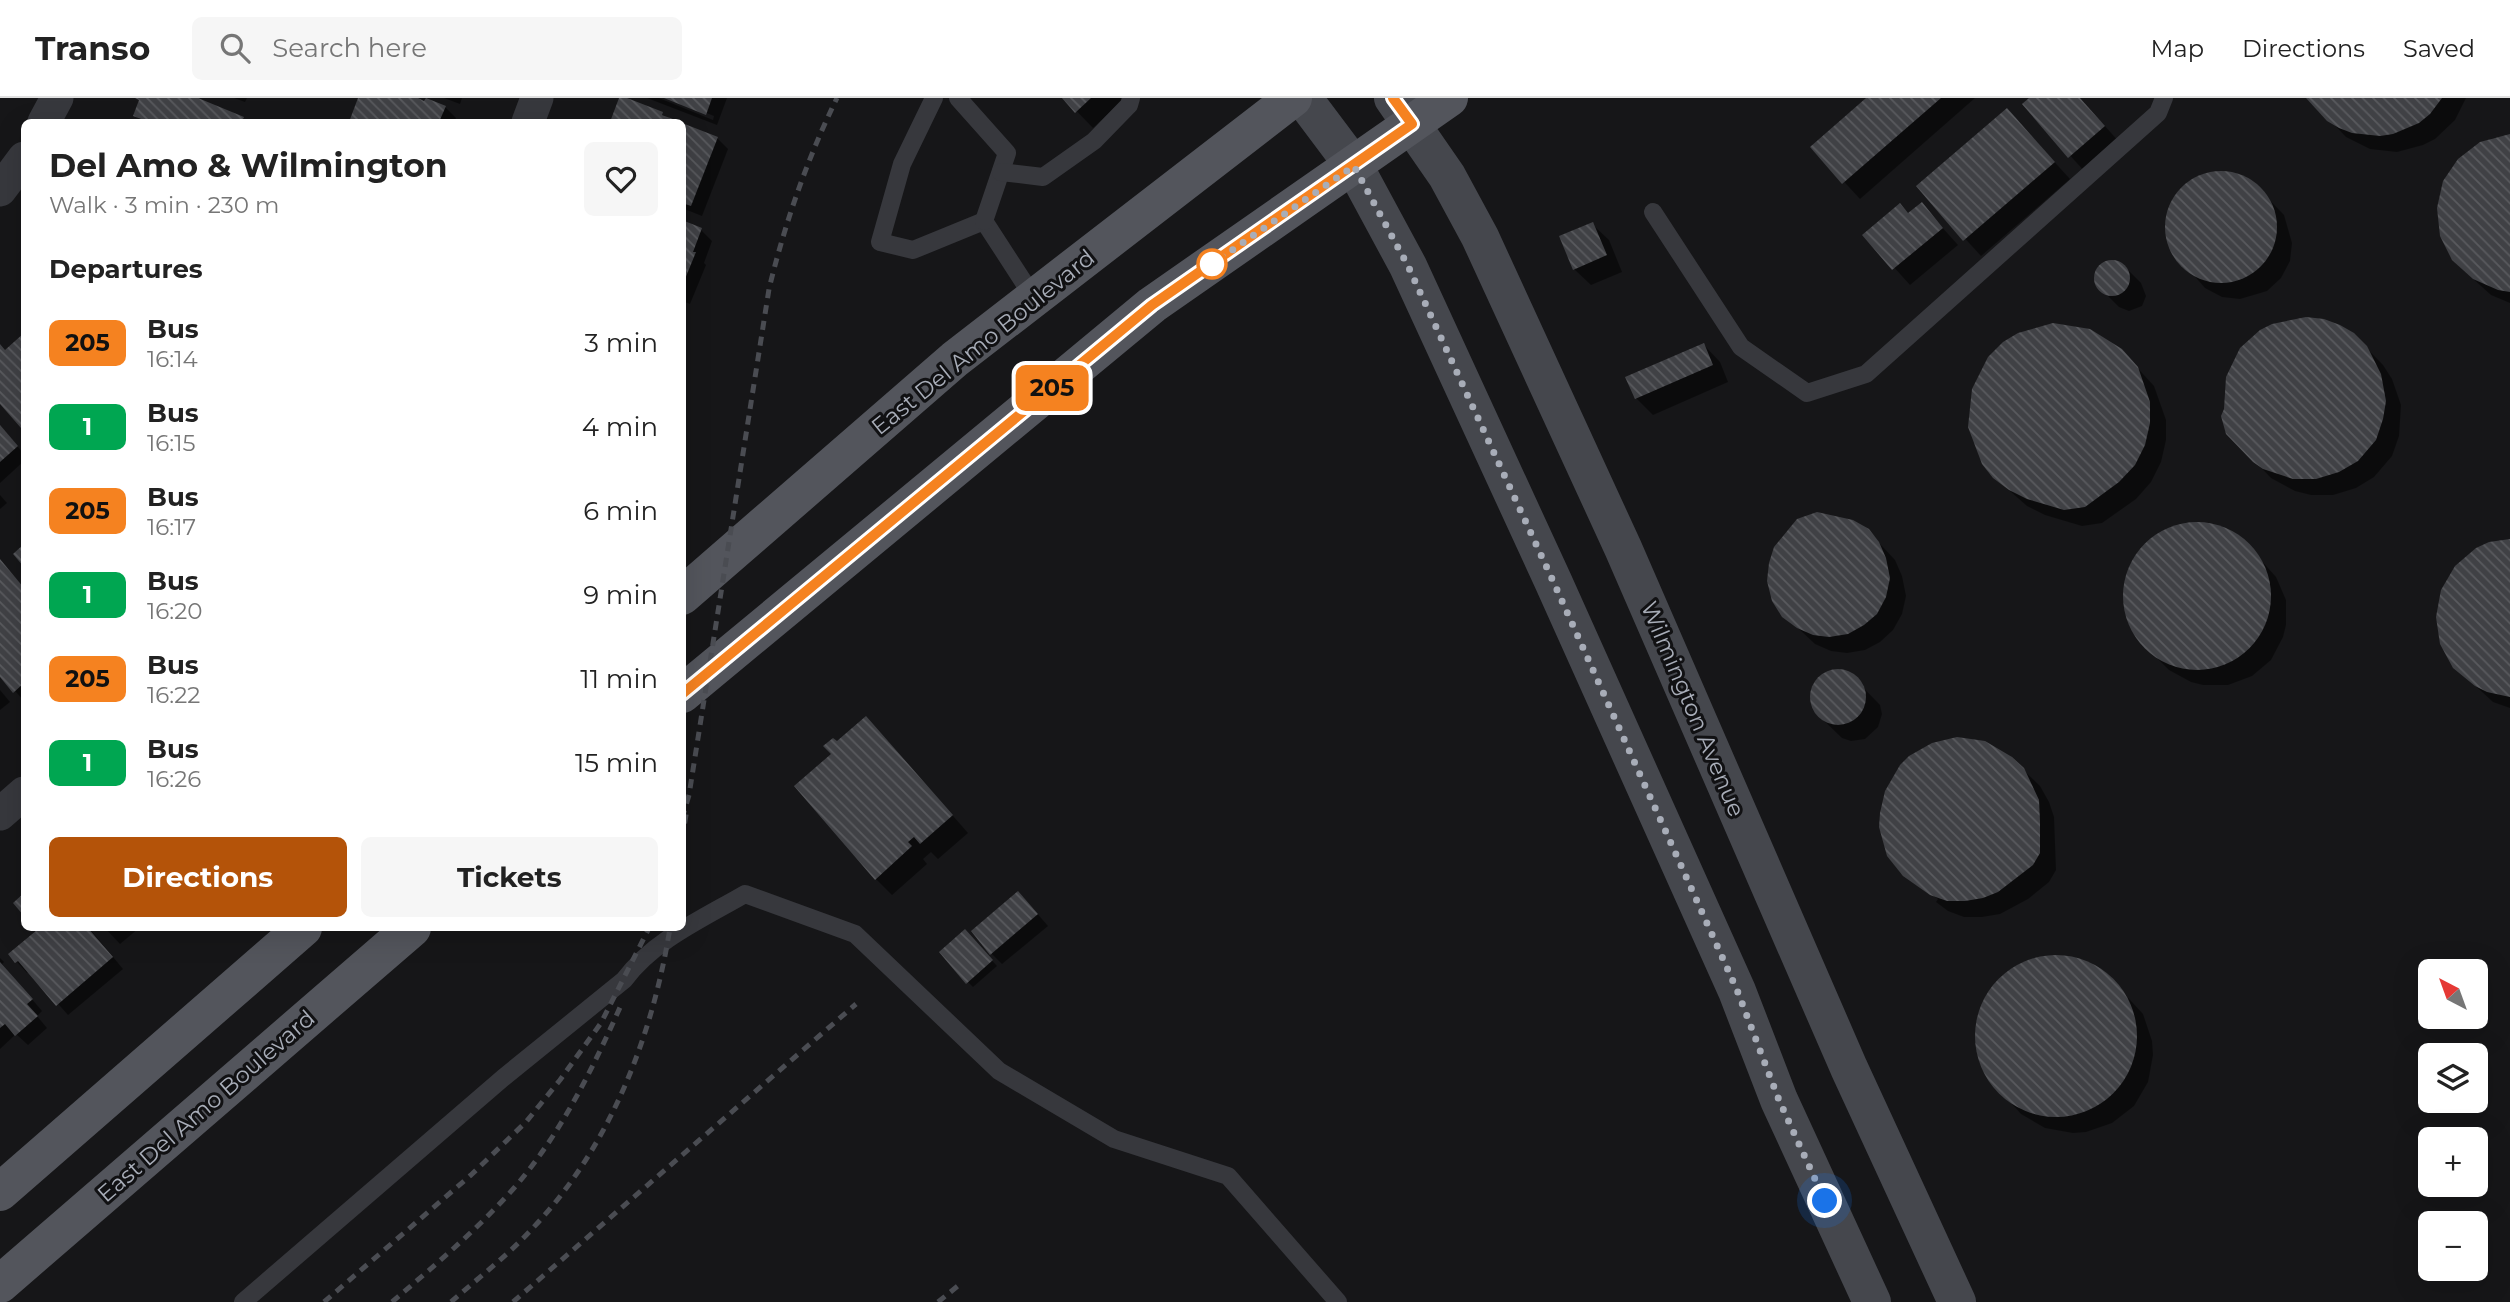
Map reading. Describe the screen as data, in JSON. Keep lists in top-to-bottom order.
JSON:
{
  "streets": {
    "main road": ["East Del Amo Boulevard", "Wilmington Avenue"]
  },
  "lines": ["bus line 205"],
  "north": "top left",
  "page": {
    "header": "Transo",
    "search": "Search here",
    "nav": ["Map", "Directions", "Saved"],
    "on_map": "205",
    "heading": [
      ["Del Amo & Wilmington", "Walk · 3 min · 230 m"],
      "Departures"
    ],
    "list": [
      {
        "mark": "205",
        "name": "Bus",
        "note": "16:14",
        "value": "3 min"
      },
      {
        "mark": "1",
        "name": "Bus",
        "note": "16:15",
        "value": "4 min"
      },
      {
        "mark": "205",
        "name": "Bus",
        "note": "16:17",
        "value": "6 min"
      },
      {
        "mark": "1",
        "name": "Bus",
        "note": "16:20",
        "value": "9 min"
      },
      {
        "mark": "205",
        "name": "Bus",
        "note": "16:22",
        "value": "11 min"
      },
      {
        "mark": "1",
        "name": "Bus",
        "note": "16:26",
        "value": "15 min"
      }
    ],
    "buttons": ["Directions", "Tickets"],
    "map_buttons": ["+", "−"]
  }
}
